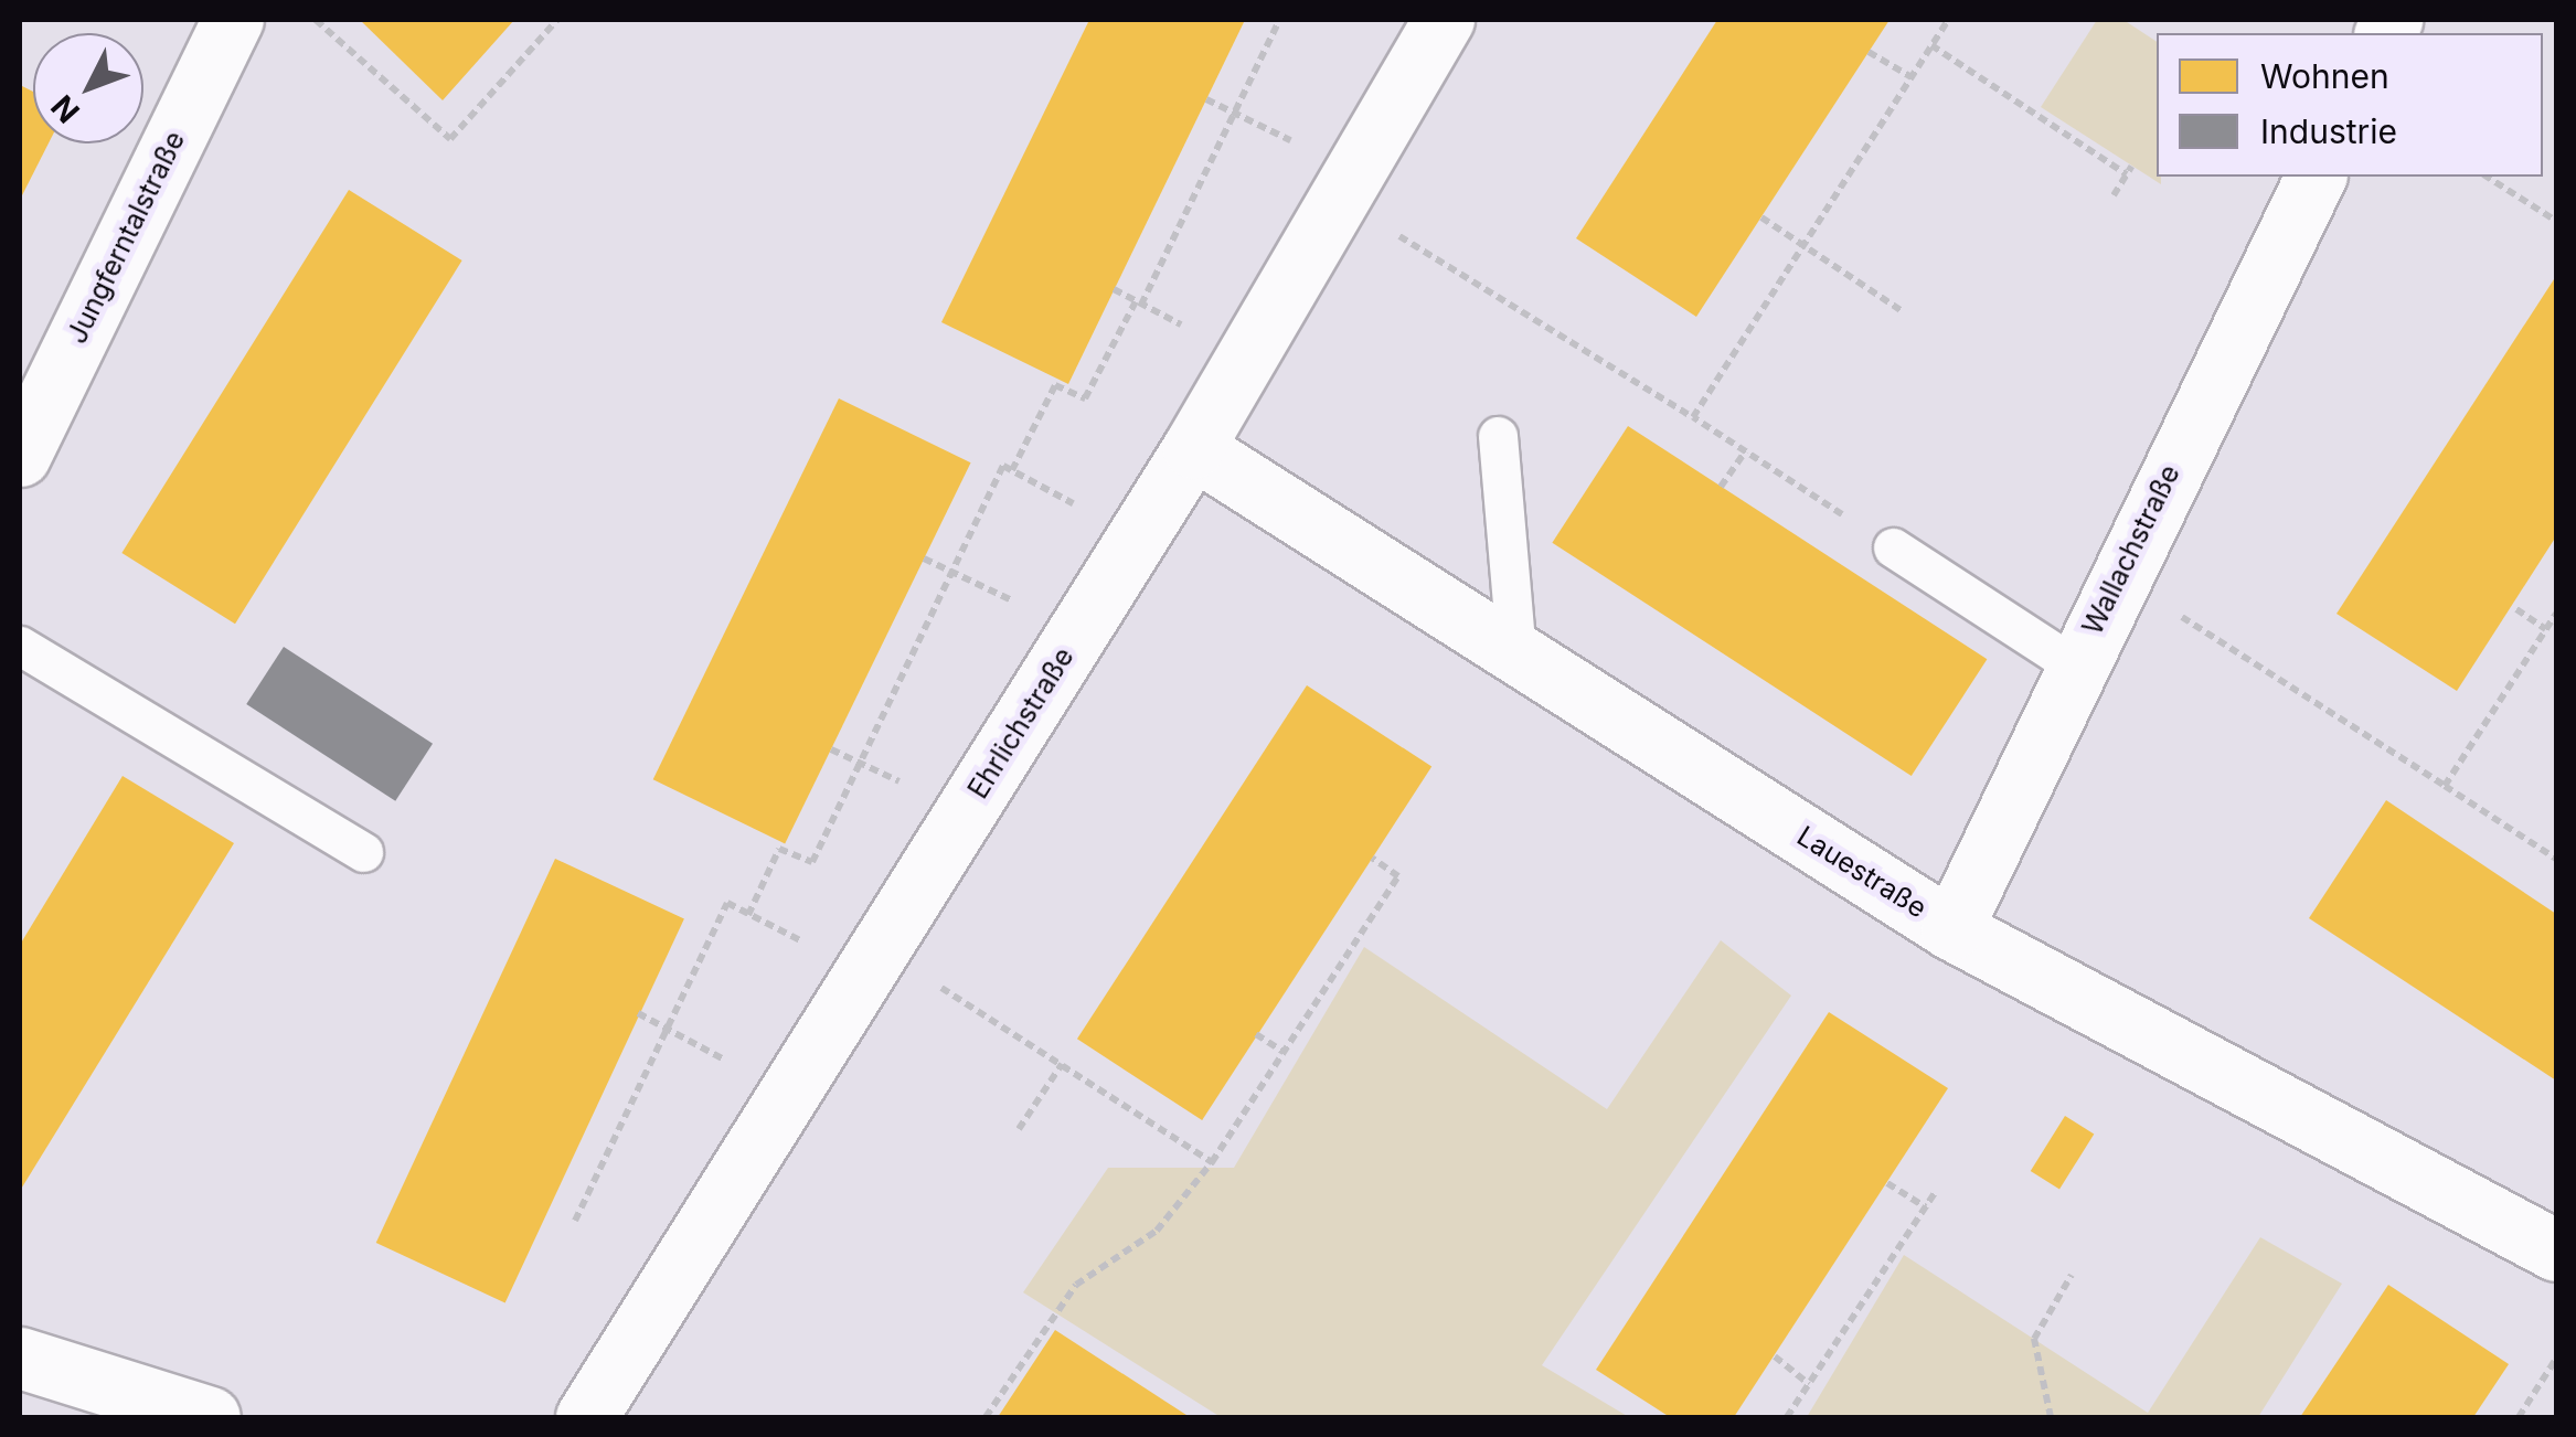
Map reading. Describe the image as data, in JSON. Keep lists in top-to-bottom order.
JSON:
{
  "streets": {
    "street": [
      "Jungferntalstraße",
      "Wallachstraße",
      "Ehrlichstraße",
      "Lauestraße"
    ]
  },
  "crossings": [
    ["Wallachstraße", "Lauestraße"],
    ["Ehrlichstraße", "Lauestraße"]
  ],
  "legend": ["Wohnen", "Industrie"],
  "north": "bottom left"
}
